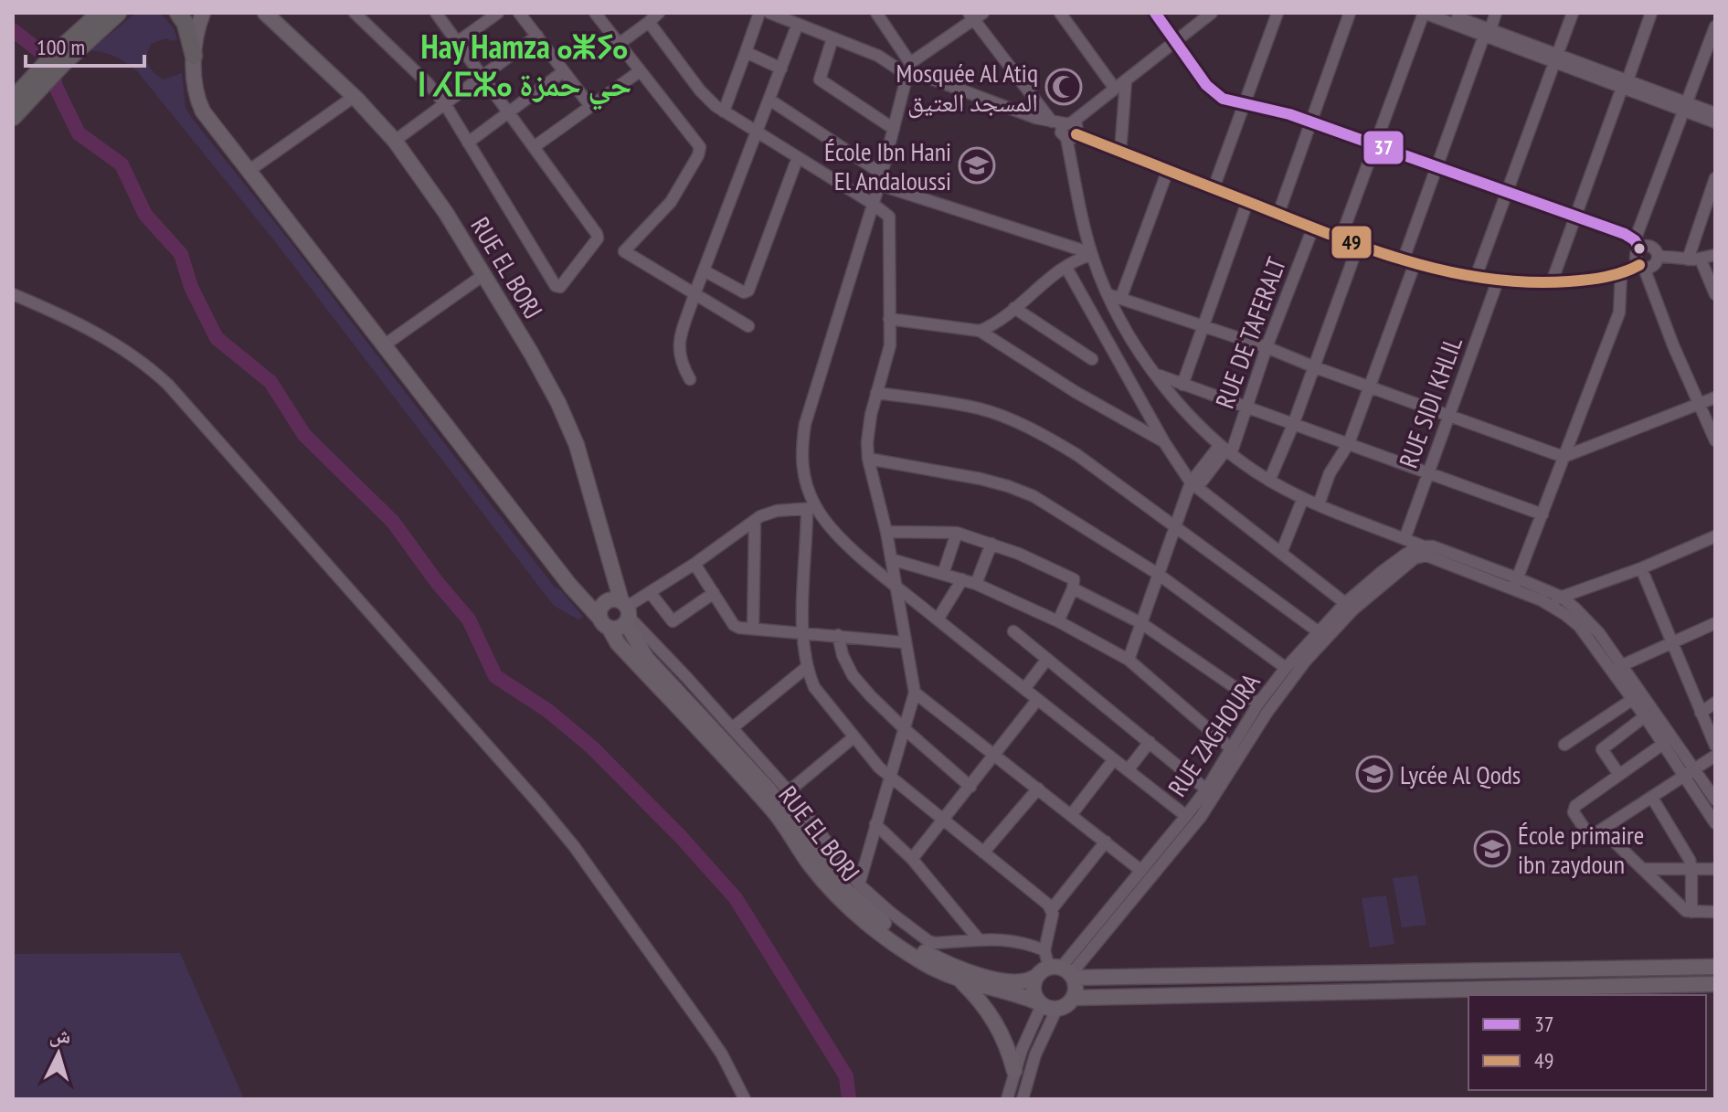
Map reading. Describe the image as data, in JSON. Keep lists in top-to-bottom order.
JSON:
{
  "streets": {
    "main road": ["RUE EL BORJ"],
    "street": ["RUE DE TAFERALT", "RUE SIDI KHLIL", "RUE ZAGHOURA"]
  },
  "crossings": [
    ["RUE EL BORJ", "RUE ZAGHOURA"]
  ],
  "districts": ["Hay Hamza ⴰⵥⵢⴰ ⵏ ⵃⵎⵣⴰ حي حمزة"],
  "places": {
    "mosque": ["Mosquée Al Atiq المسجد العتيق"],
    "school or university": ["École Ibn Hani El Andaloussi", "Lycée Al Qods", "École primaire ibn zaydoun"]
  },
  "lines": ["transit line 37", "transit line 49"],
  "legend": ["37", "49"],
  "scale_bar": "100 m",
  "north": "top"
}
